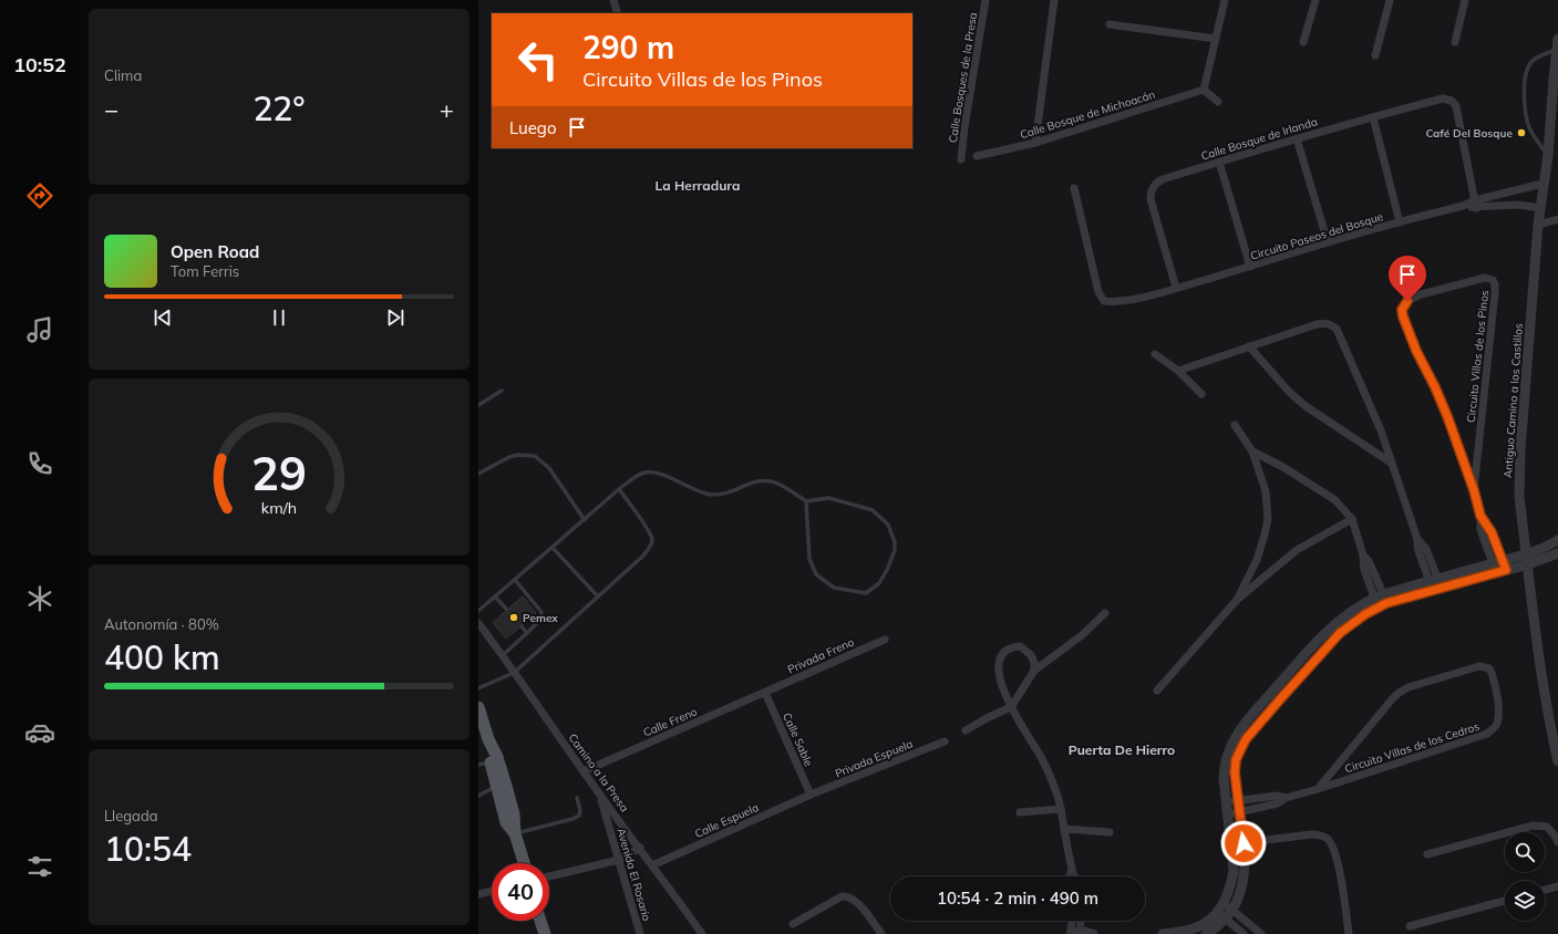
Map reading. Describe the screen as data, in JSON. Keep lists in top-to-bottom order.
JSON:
{
  "streets": {
    "street": [
      "Calle Bosques de la Presa",
      "Calle Bosque de Michoacán",
      "Calle Bosque de Irlanda",
      "Circuito Paseos del Bosque",
      "Circuito Villas de los Pinos",
      "Antiguo Camino a los Castillos",
      "Privada Freno",
      "Calle Freno",
      "Calle Sable",
      "Circuito Villas de los Cedros",
      "Privada Espuela",
      "Camino a la Presa",
      "Calle Espuela",
      "Avenida El Rosario"
    ]
  },
  "crossings": [
    ["Calle Bosque de Irlanda", "Circuito Paseos del Bosque"],
    ["Circuito Paseos del Bosque", "Antiguo Camino a los Castillos"],
    ["Privada Freno", "Calle Freno"],
    ["Privada Freno", "Calle Sable"],
    ["Calle Freno", "Calle Sable"],
    ["Calle Freno", "Camino a la Presa"],
    ["Calle Sable", "Privada Espuela"],
    ["Calle Sable", "Calle Espuela"],
    ["Privada Espuela", "Calle Espuela"],
    ["Camino a la Presa", "Calle Espuela"],
    ["Camino a la Presa", "Avenida El Rosario"]
  ],
  "districts": ["La Herradura", "Puerta De Hierro"],
  "places": ["Café Del Bosque", "Pemex"],
  "page": {
    "tabs": "10:52",
    "tile": [
      "Clima",
      ["Autonomía · 80%", "400 km"],
      ["Llegada", "10:54"]
    ],
    "turn": ["290 m", "Circuito Villas de los Pinos"],
    "heat": ["−", "22°", "+"],
    "then": "Luego",
    "song": ["Open Road", "Tom Ferris"],
    "limit": "40",
    "trip": "10:54 · 2 min · 490 m",
    "gauge": ["29", "km/h"]
  }
}
